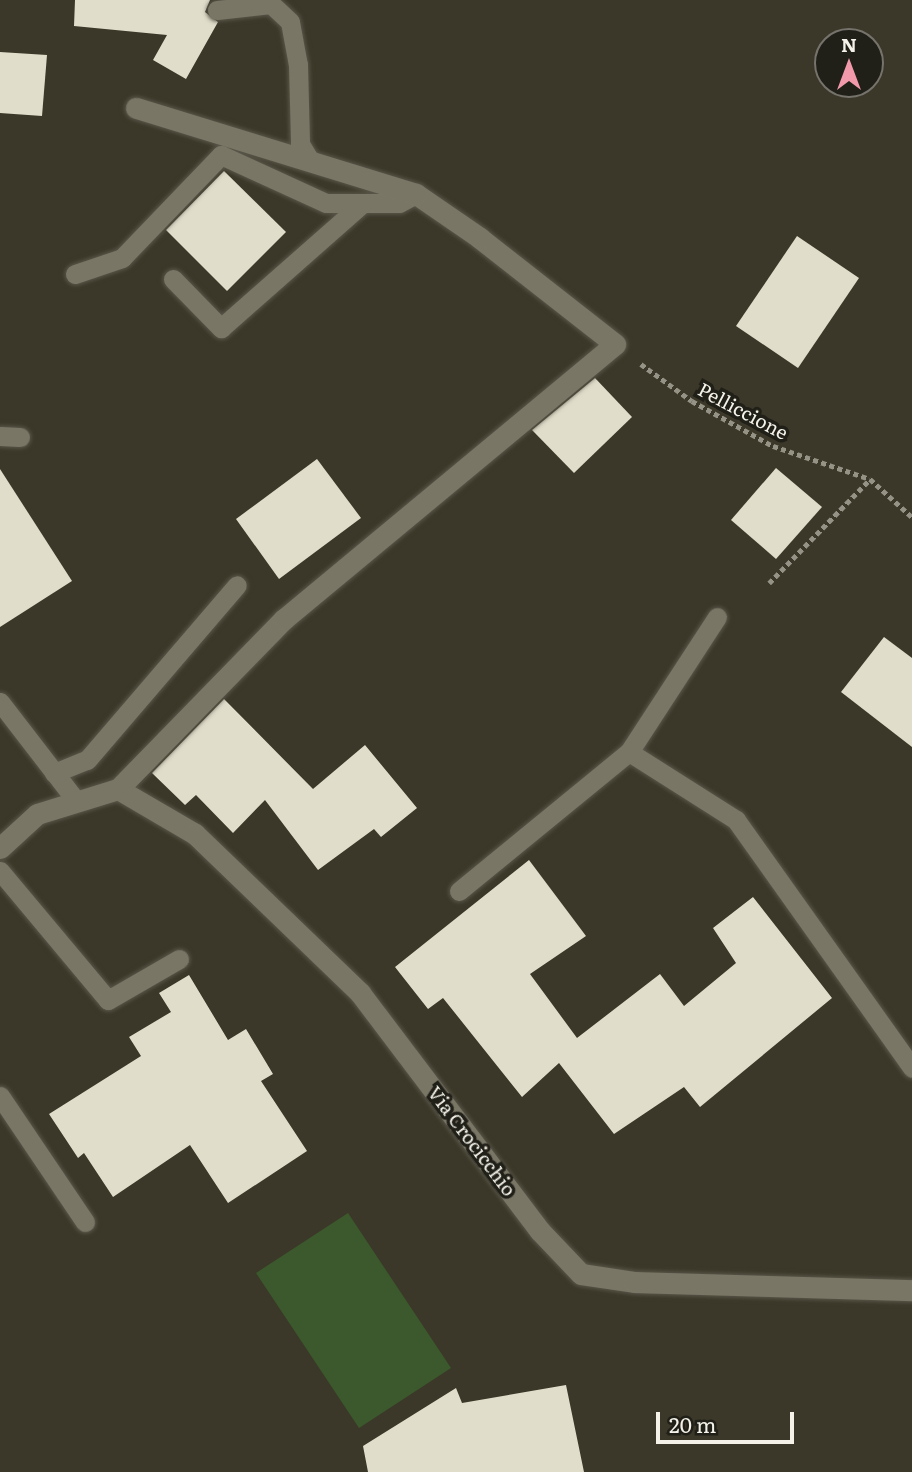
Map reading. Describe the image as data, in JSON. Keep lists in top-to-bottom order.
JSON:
{
  "streets": {
    "street": ["Via Crocicchio"],
    "path": ["Pelliccione"]
  },
  "scale_bar": "20 m",
  "north": "top"
}
